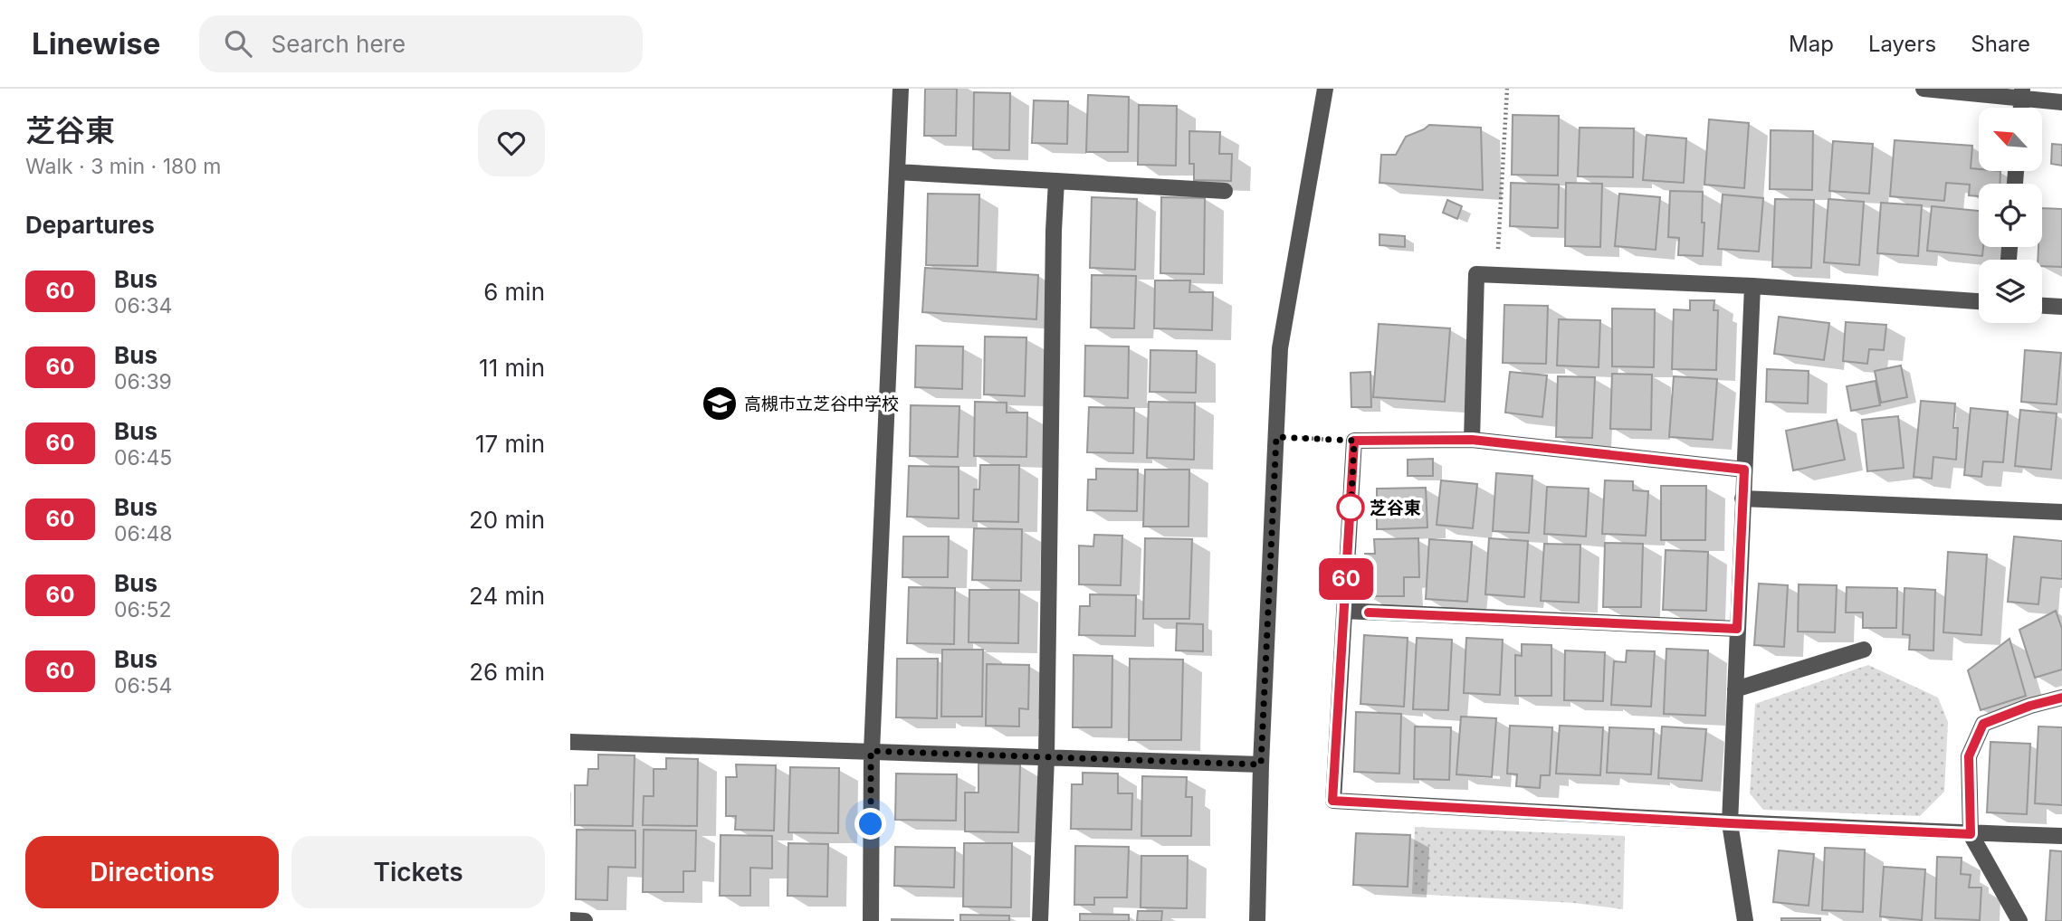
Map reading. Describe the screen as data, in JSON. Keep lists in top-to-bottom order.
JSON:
{
  "places": {
    "school or university": ["高槻市立芝谷中学校"],
    "other": ["芝谷東"]
  },
  "lines": ["bus line 60"],
  "north": "top left",
  "page": {
    "header": "Linewise",
    "search": "Search here",
    "nav": ["Map", "Layers", "Share"],
    "heading": [
      ["芝谷東", "Walk · 3 min · 180 m"],
      "Departures"
    ],
    "on_map": "60",
    "list": [
      {
        "mark": "60",
        "name": "Bus",
        "note": "06:34",
        "value": "6 min"
      },
      {
        "mark": "60",
        "name": "Bus",
        "note": "06:39",
        "value": "11 min"
      },
      {
        "mark": "60",
        "name": "Bus",
        "note": "06:45",
        "value": "17 min"
      },
      {
        "mark": "60",
        "name": "Bus",
        "note": "06:48",
        "value": "20 min"
      },
      {
        "mark": "60",
        "name": "Bus",
        "note": "06:52",
        "value": "24 min"
      },
      {
        "mark": "60",
        "name": "Bus",
        "note": "06:54",
        "value": "26 min"
      }
    ],
    "buttons": ["Directions", "Tickets"]
  }
}
